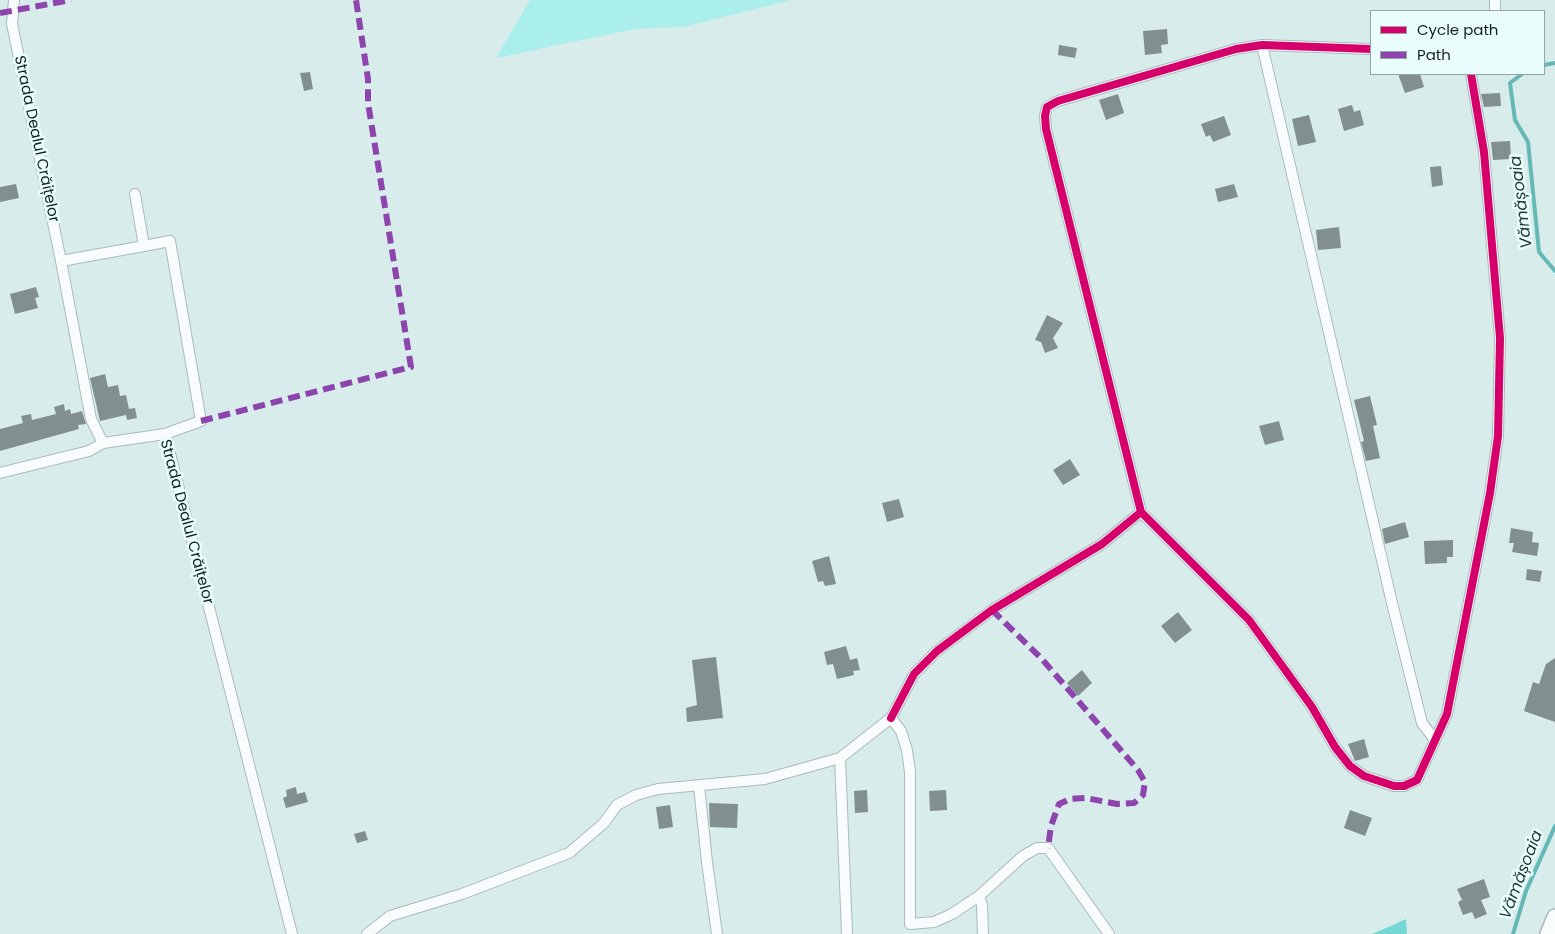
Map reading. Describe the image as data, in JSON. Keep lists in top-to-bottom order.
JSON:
{
  "streets": {
    "street": ["Strada Dealul Crăițelor"]
  },
  "water": ["Vămășoaia"],
  "legend": ["Cycle path", "Path"]
}
